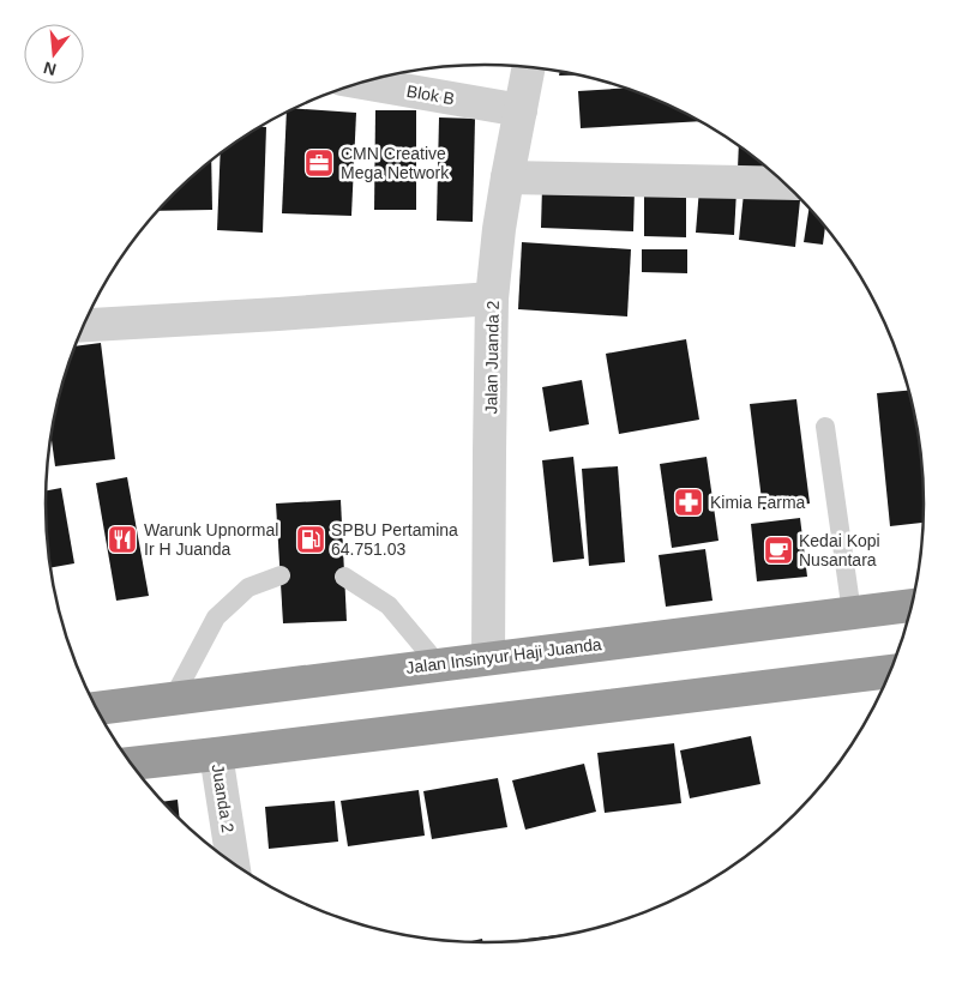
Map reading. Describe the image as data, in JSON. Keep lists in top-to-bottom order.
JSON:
{
  "streets": {
    "highway": ["Jalan Insinyur Haji Juanda"],
    "street": ["Blok B", "Jalan Juanda 2", "Juanda 2"]
  },
  "crossings": [
    ["Blok B", "Jalan Juanda 2"],
    ["Jalan Juanda 2", "Jalan Insinyur Haji Juanda"]
  ],
  "places": {
    "office": ["CMN Creative Mega Network"],
    "pharmacy": ["Kimia Farma"],
    "restaurant": ["Warunk Upnormal Ir H Juanda"],
    "fuel station": ["SPBU Pertamina 64.751.03"],
    "cafe": ["Kedai Kopi Nusantara"]
  },
  "north": "bottom"
}
